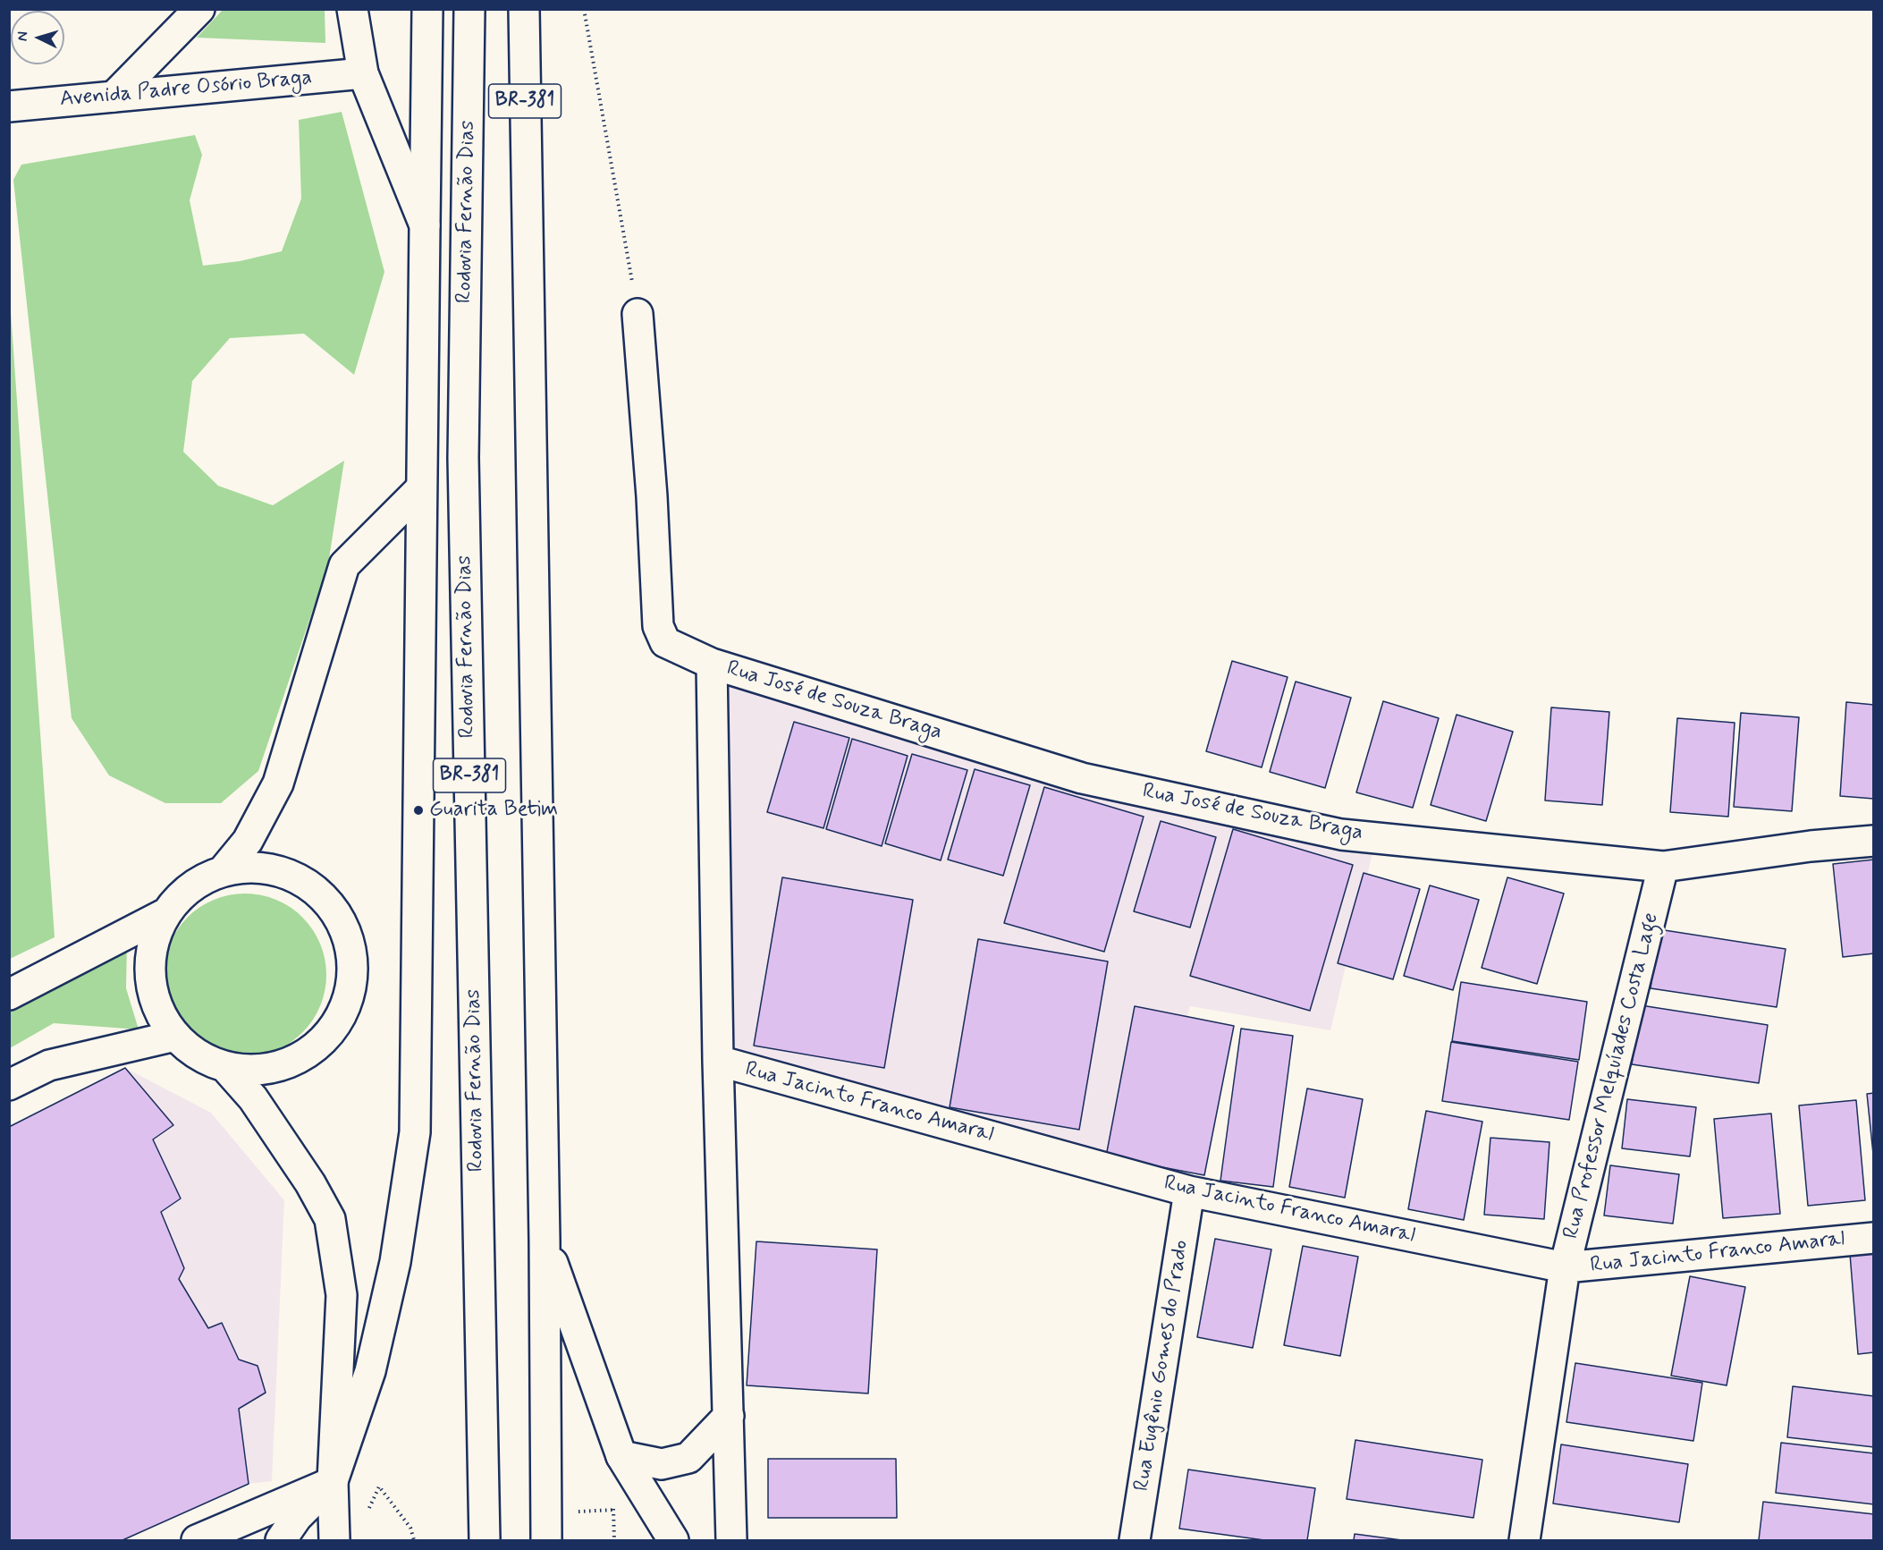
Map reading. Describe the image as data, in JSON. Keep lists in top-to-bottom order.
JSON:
{
  "streets": {
    "main road": [
      "Avenida Padre Osório Braga",
      "BR-381",
      "Rodovia Fernão Dias",
      "Rua José de Souza Braga",
      "Rua Professor Melquíades Costa Lage",
      "Rua Jacinto Franco Amaral",
      "Rua Eugênio Gomes do Prado"
    ]
  },
  "crossings": [
    ["Rua José de Souza Braga", "Rua Professor Melquíades Costa Lage"],
    ["Rua Professor Melquíades Costa Lage", "Rua Jacinto Franco Amaral"],
    ["Rua Jacinto Franco Amaral", "Rua Eugênio Gomes do Prado"]
  ],
  "places": ["Guarita Betim"],
  "north": "left"
}
